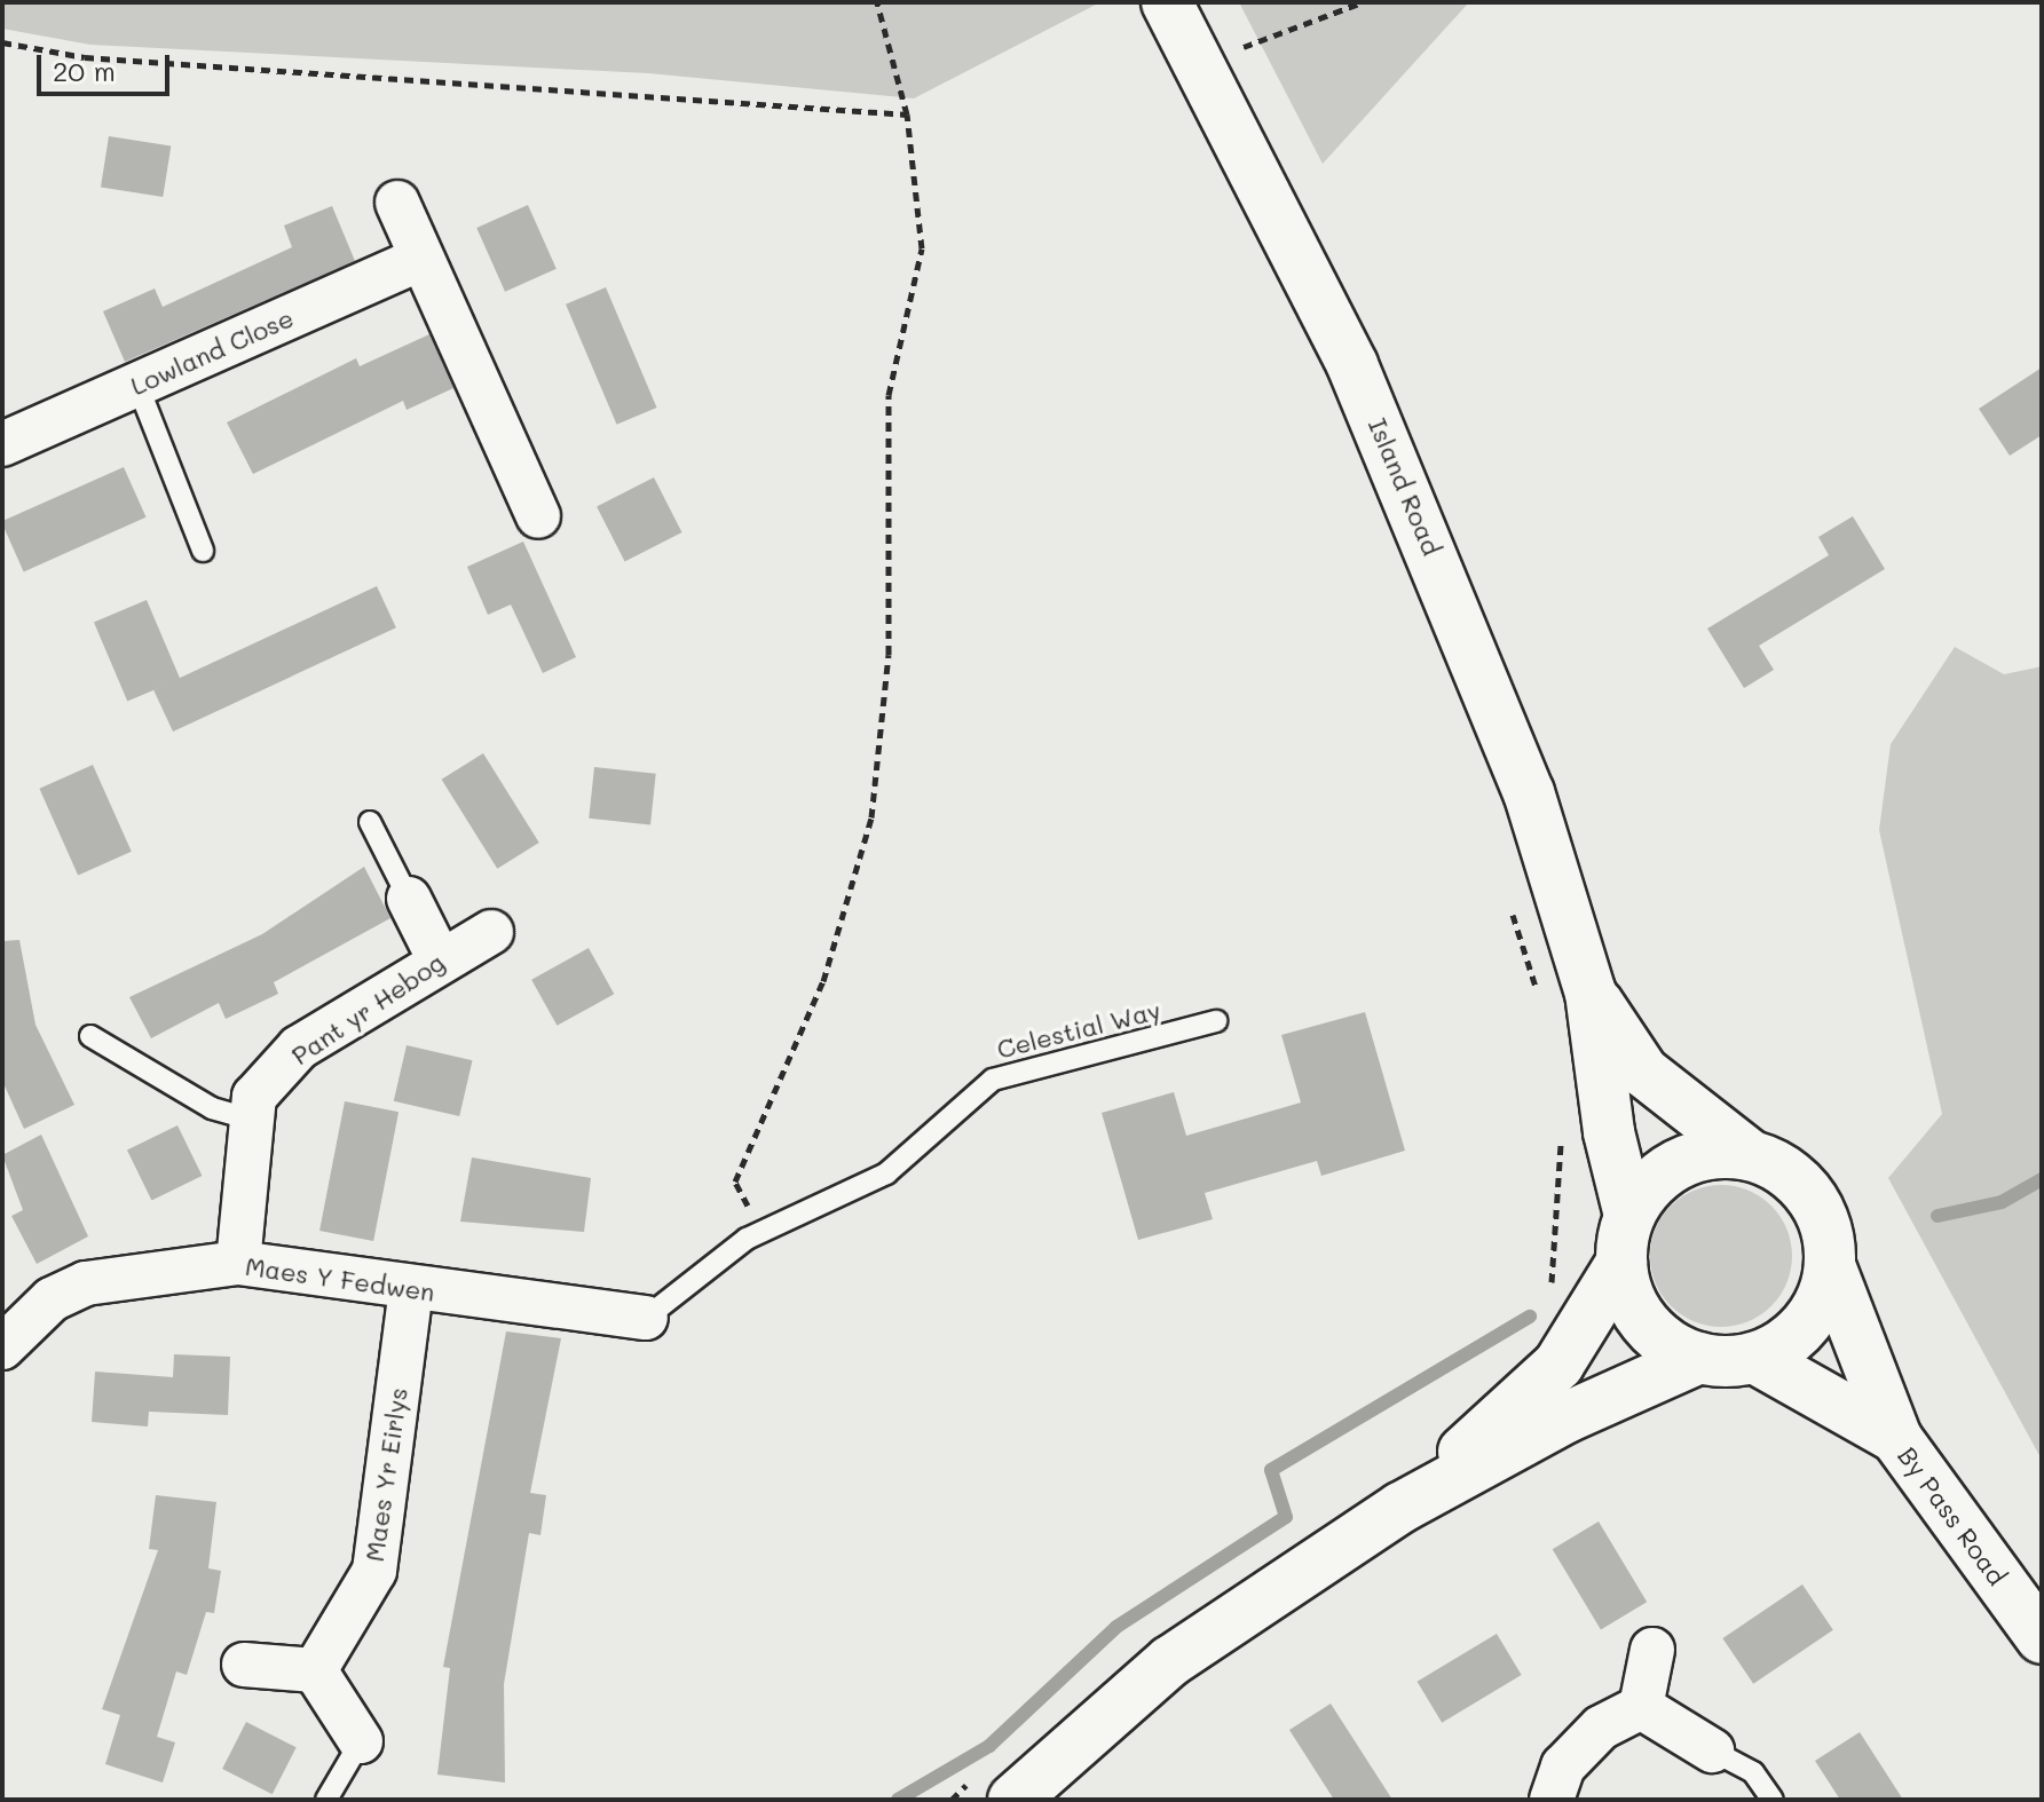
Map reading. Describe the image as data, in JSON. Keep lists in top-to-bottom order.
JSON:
{
  "streets": {
    "main road": ["Island Road", "By Pass Road"],
    "street": [
      "Lowland Close",
      "Pant yr Hebog",
      "Maes Y Fedwen",
      "Maes Yr Eirlys"
    ],
    "lane": ["Celestial Way"]
  },
  "crossings": [
    ["Island Road", "By Pass Road"],
    ["Pant yr Hebog", "Maes Y Fedwen"],
    ["Celestial Way", "Maes Y Fedwen"],
    ["Maes Y Fedwen", "Maes Yr Eirlys"]
  ],
  "scale_bar": "20 m"
}
